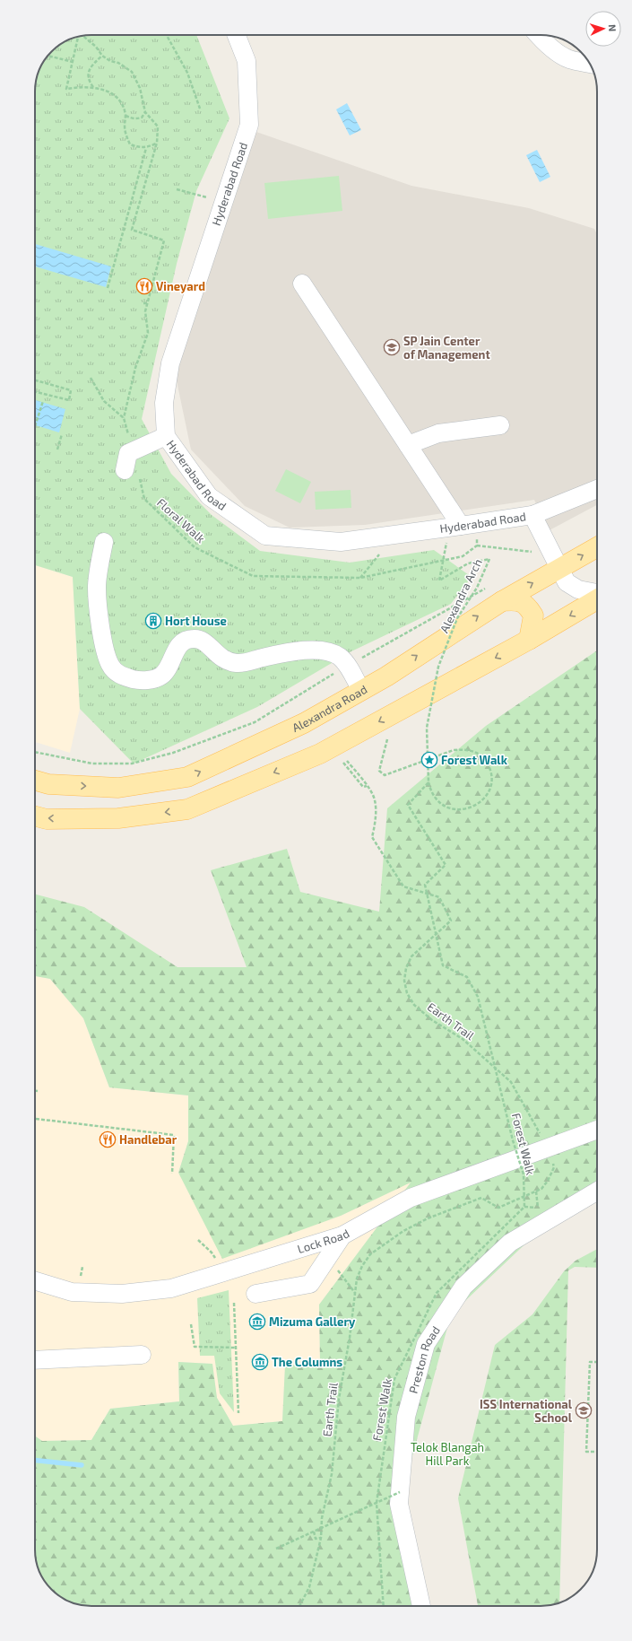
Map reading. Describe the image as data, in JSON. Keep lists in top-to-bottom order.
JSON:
{
  "streets": {
    "main road": ["Alexandra Road"],
    "street": ["Hyderabad Road", "Lock Road", "Preston Road"],
    "path": [
      "Floral Walk",
      "Alexandra Arch",
      "Earth Trail",
      "Forest Walk"
    ]
  },
  "crossings": [
    ["Hyderabad Road", "Alexandra Road"],
    ["Alexandra Arch", "Forest Walk"],
    ["Earth Trail", "Lock Road"]
  ],
  "parks": ["Telok Blangah Hill Park"],
  "places": {
    "restaurant": ["Vineyard", "Handlebar"],
    "school or university": ["SP Jain Center of Management", "ISS International School"],
    "building": ["Hort House"],
    "place": ["Forest Walk"],
    "museum": ["Mizuma Gallery", "The Columns"]
  },
  "north": "right"
}
